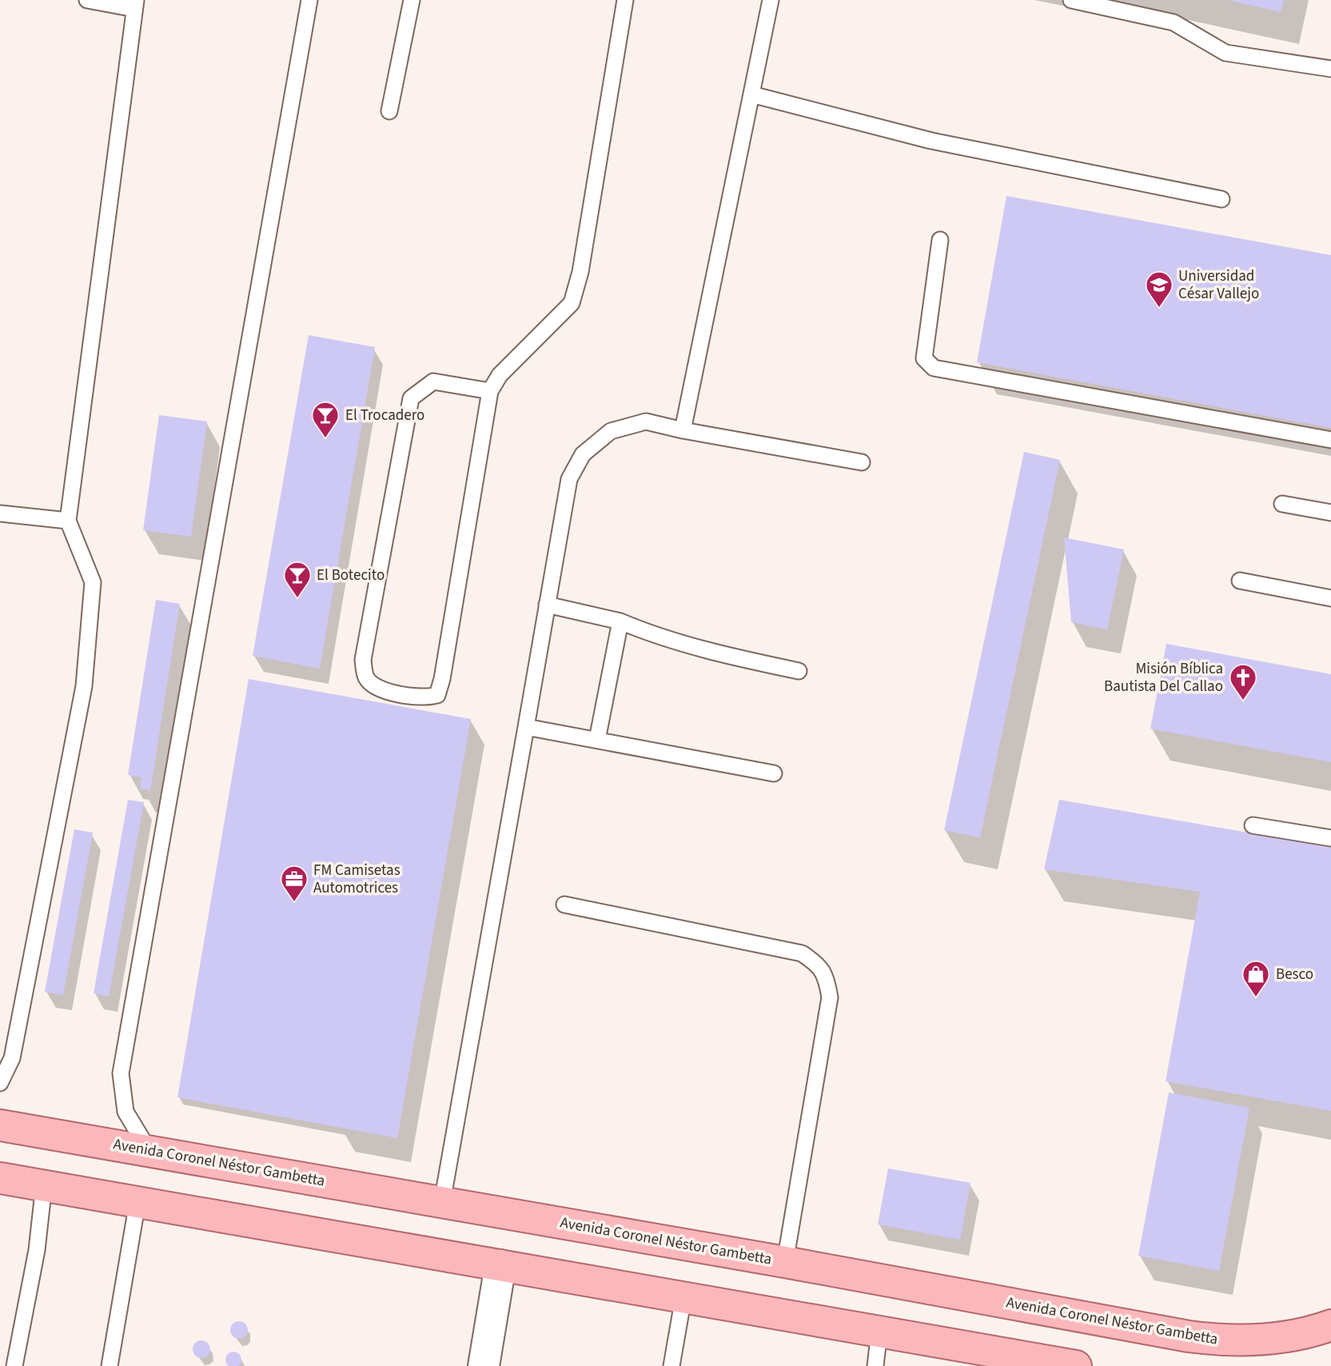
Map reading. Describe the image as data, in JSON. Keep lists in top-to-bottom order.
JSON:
{
  "streets": {
    "main road": ["Avenida Coronel Néstor Gambetta"]
  },
  "places": {
    "school or university": ["Universidad César Vallejo"],
    "bar": ["El Trocadero", "El Botecito"],
    "church": ["Misión Bíblica Bautista Del Callao"],
    "office": ["FM Camisetas Automotrices"],
    "shop": ["Besco"]
  }
}
